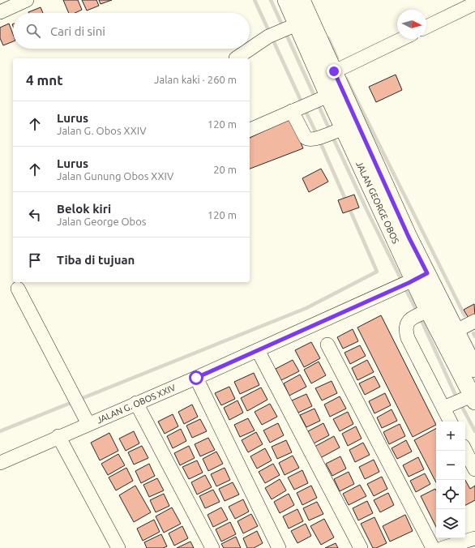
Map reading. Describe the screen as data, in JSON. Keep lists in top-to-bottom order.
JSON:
{
  "streets": {
    "main road": ["JALAN GEORGE OBOS"],
    "street": ["JALAN G. OBOS XXIV"]
  },
  "crossings": [
    ["JALAN GEORGE OBOS", "JALAN G. OBOS XXIV"]
  ],
  "north": "right",
  "page": {
    "search": "Cari di sini",
    "heading": ["4 mnt", "Jalan kaki · 260 m"],
    "list": [
      ["Lurus", "Jalan G. Obos XXIV", "120 m"],
      ["Lurus", "Jalan Gunung Obos XXIV", "20 m"],
      ["Belok kiri", "Jalan George Obos", "120 m"],
      "Tiba di tujuan"
    ],
    "map_buttons": ["+", "−"]
  }
}
